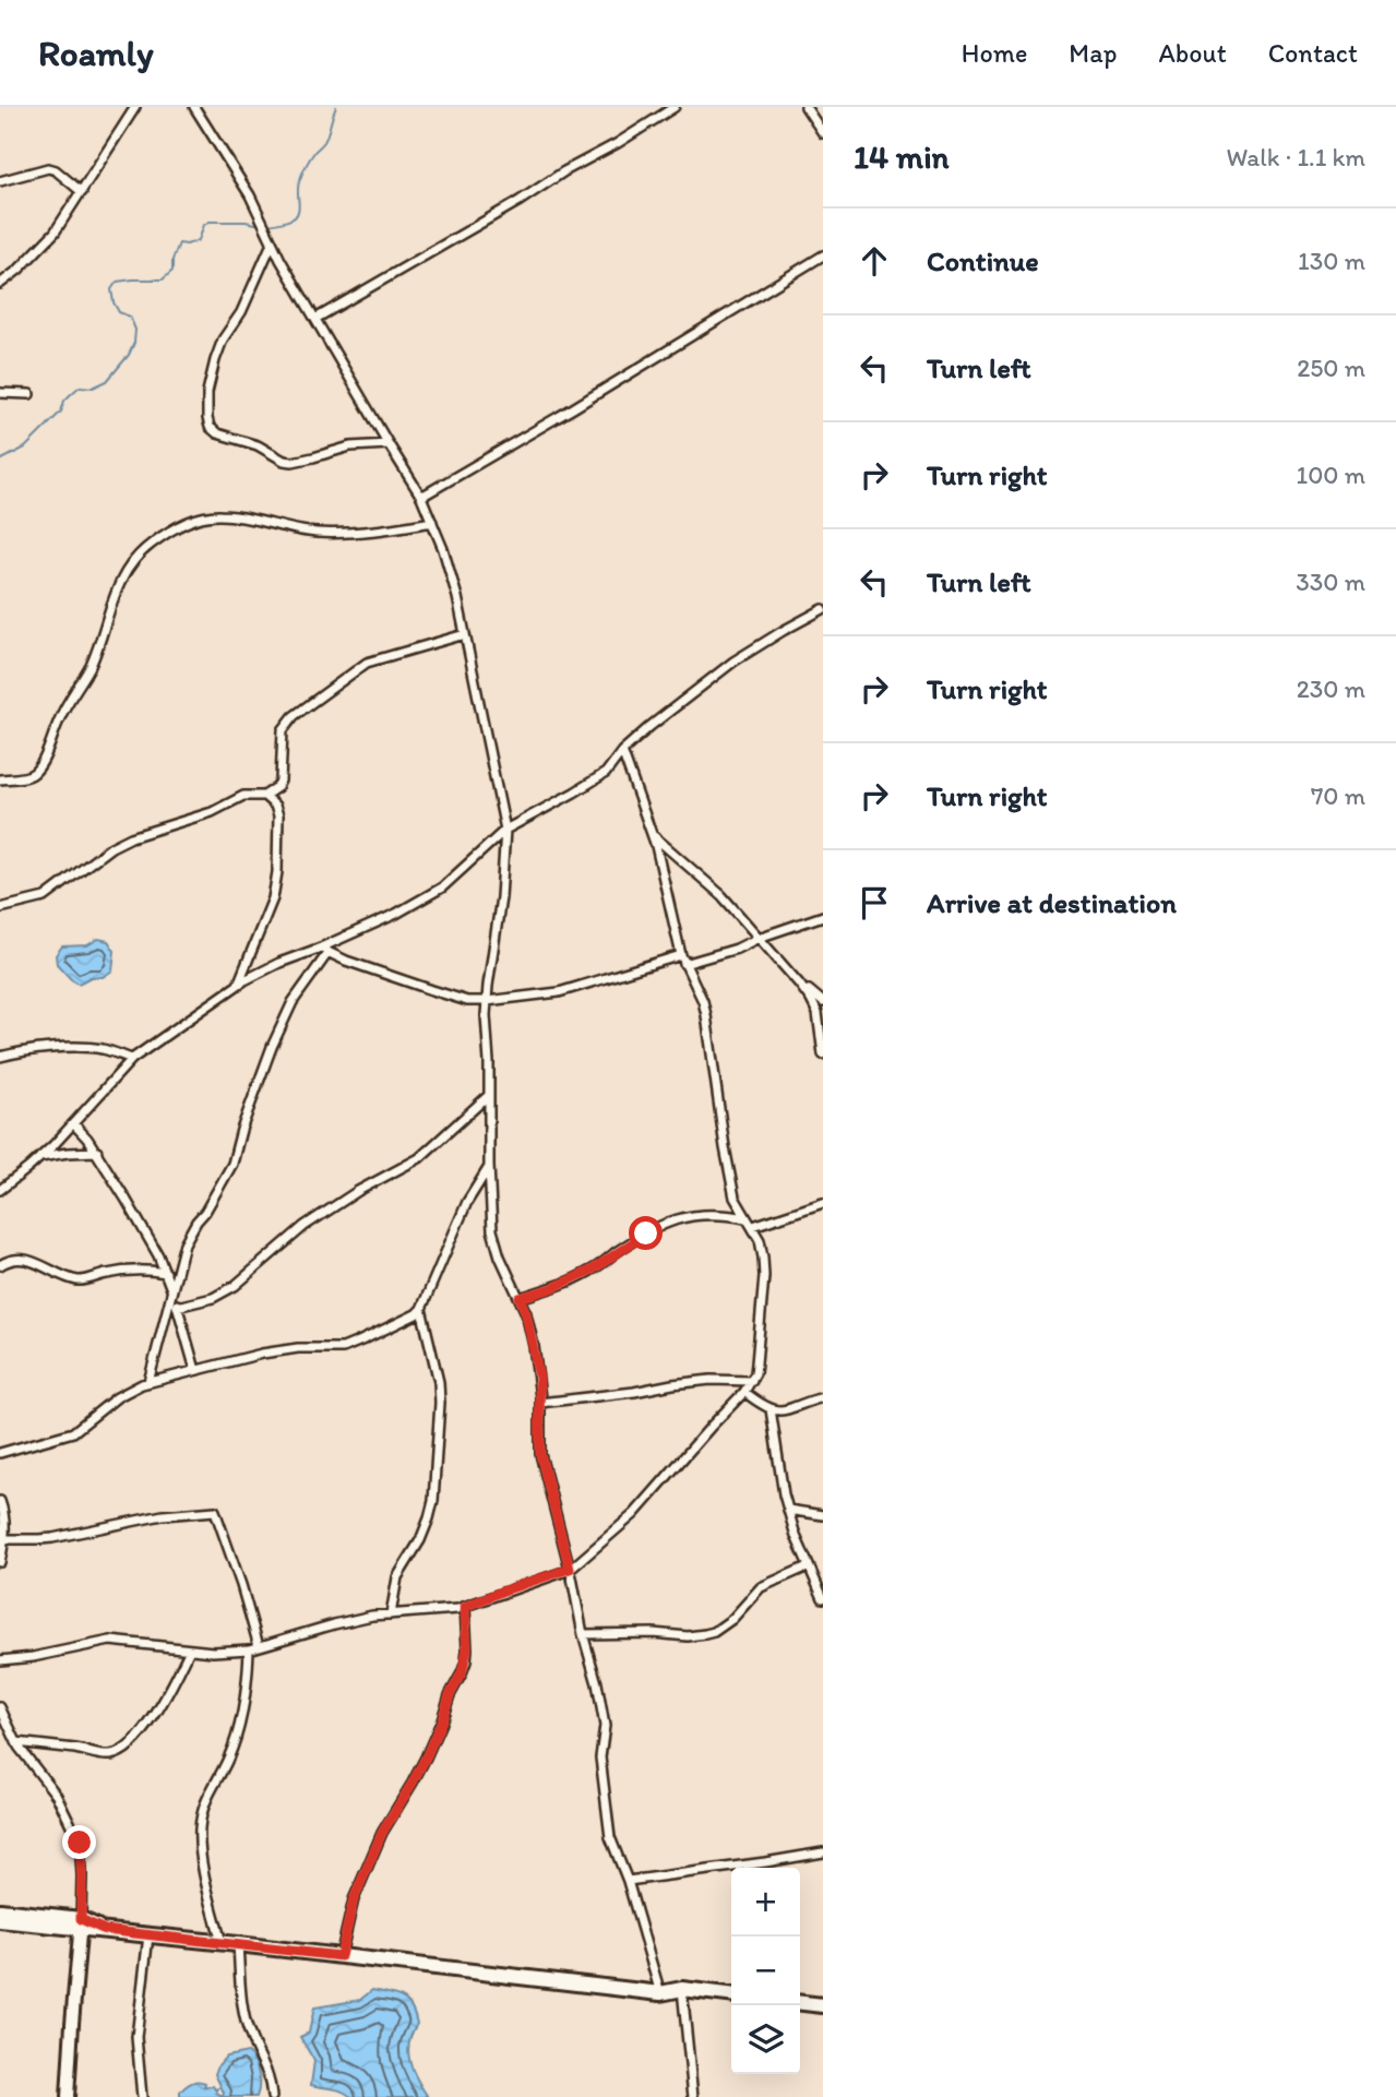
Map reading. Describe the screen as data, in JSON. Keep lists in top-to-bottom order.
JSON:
{
  "page": {
    "header": "Roamly",
    "nav": [
      "Home",
      "Map",
      "About",
      "Contact"
    ],
    "heading": ["14 min", "Walk · 1.1 km"],
    "list": [
      ["Continue", "130 m"],
      ["Turn left", "250 m"],
      ["Turn right", "100 m"],
      ["Turn left", "330 m"],
      ["Turn right", "230 m"],
      ["Turn right", "70 m"],
      "Arrive at destination"
    ],
    "map_buttons": ["+", "−"]
  }
}
